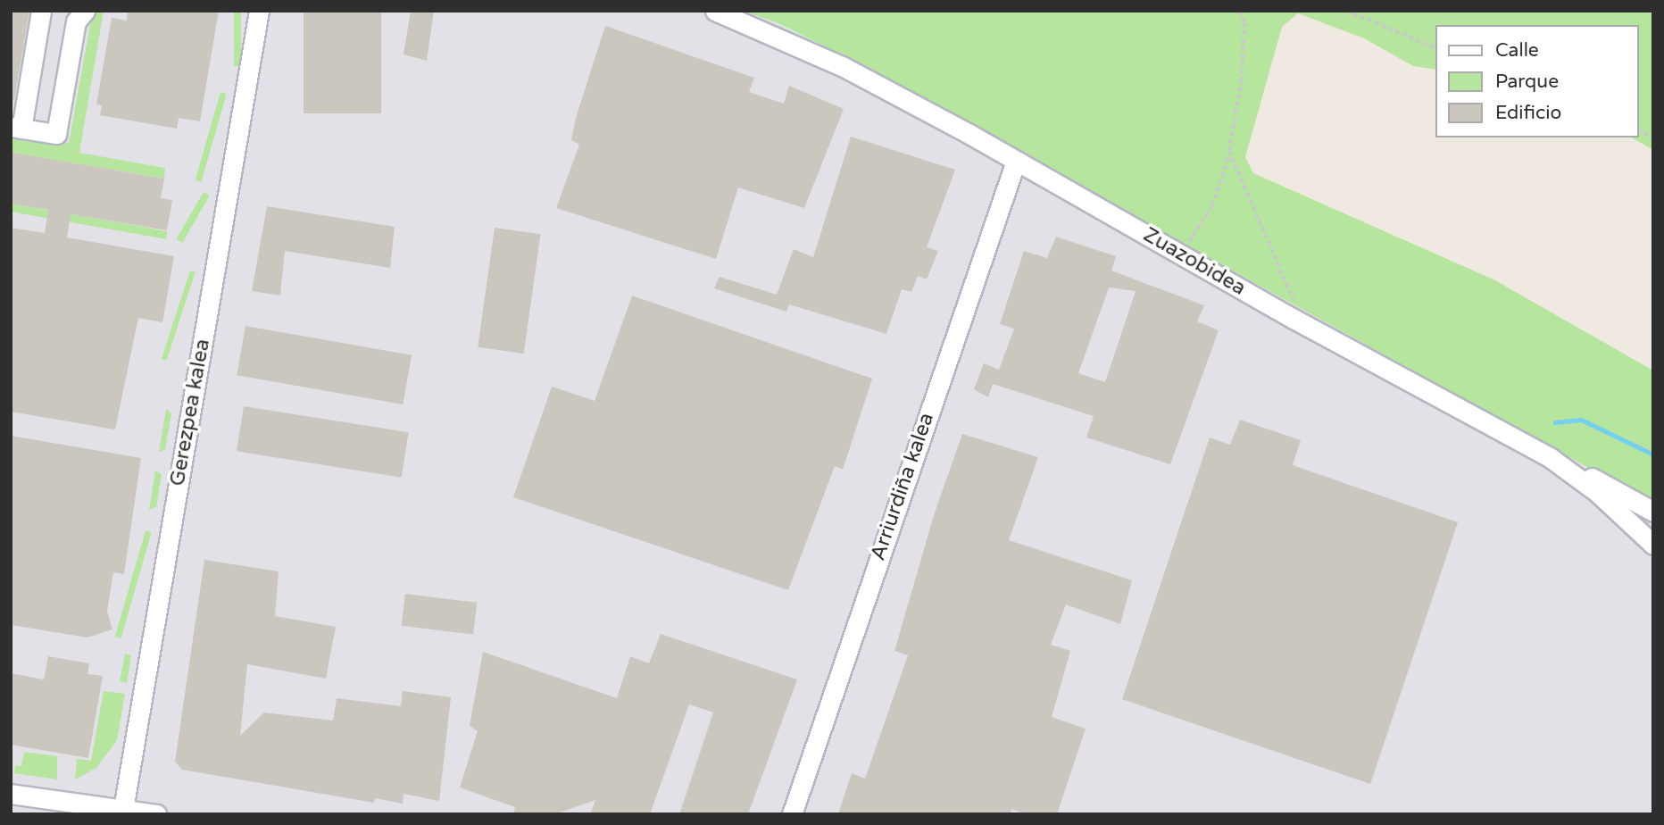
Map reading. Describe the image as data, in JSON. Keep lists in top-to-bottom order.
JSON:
{
  "streets": {
    "street": ["Zuazobidea", "Gerezpea kalea", "Arriurdiña kalea"]
  },
  "crossings": [
    ["Zuazobidea", "Arriurdiña kalea"]
  ],
  "legend": ["Calle", "Parque", "Edificio"]
}
